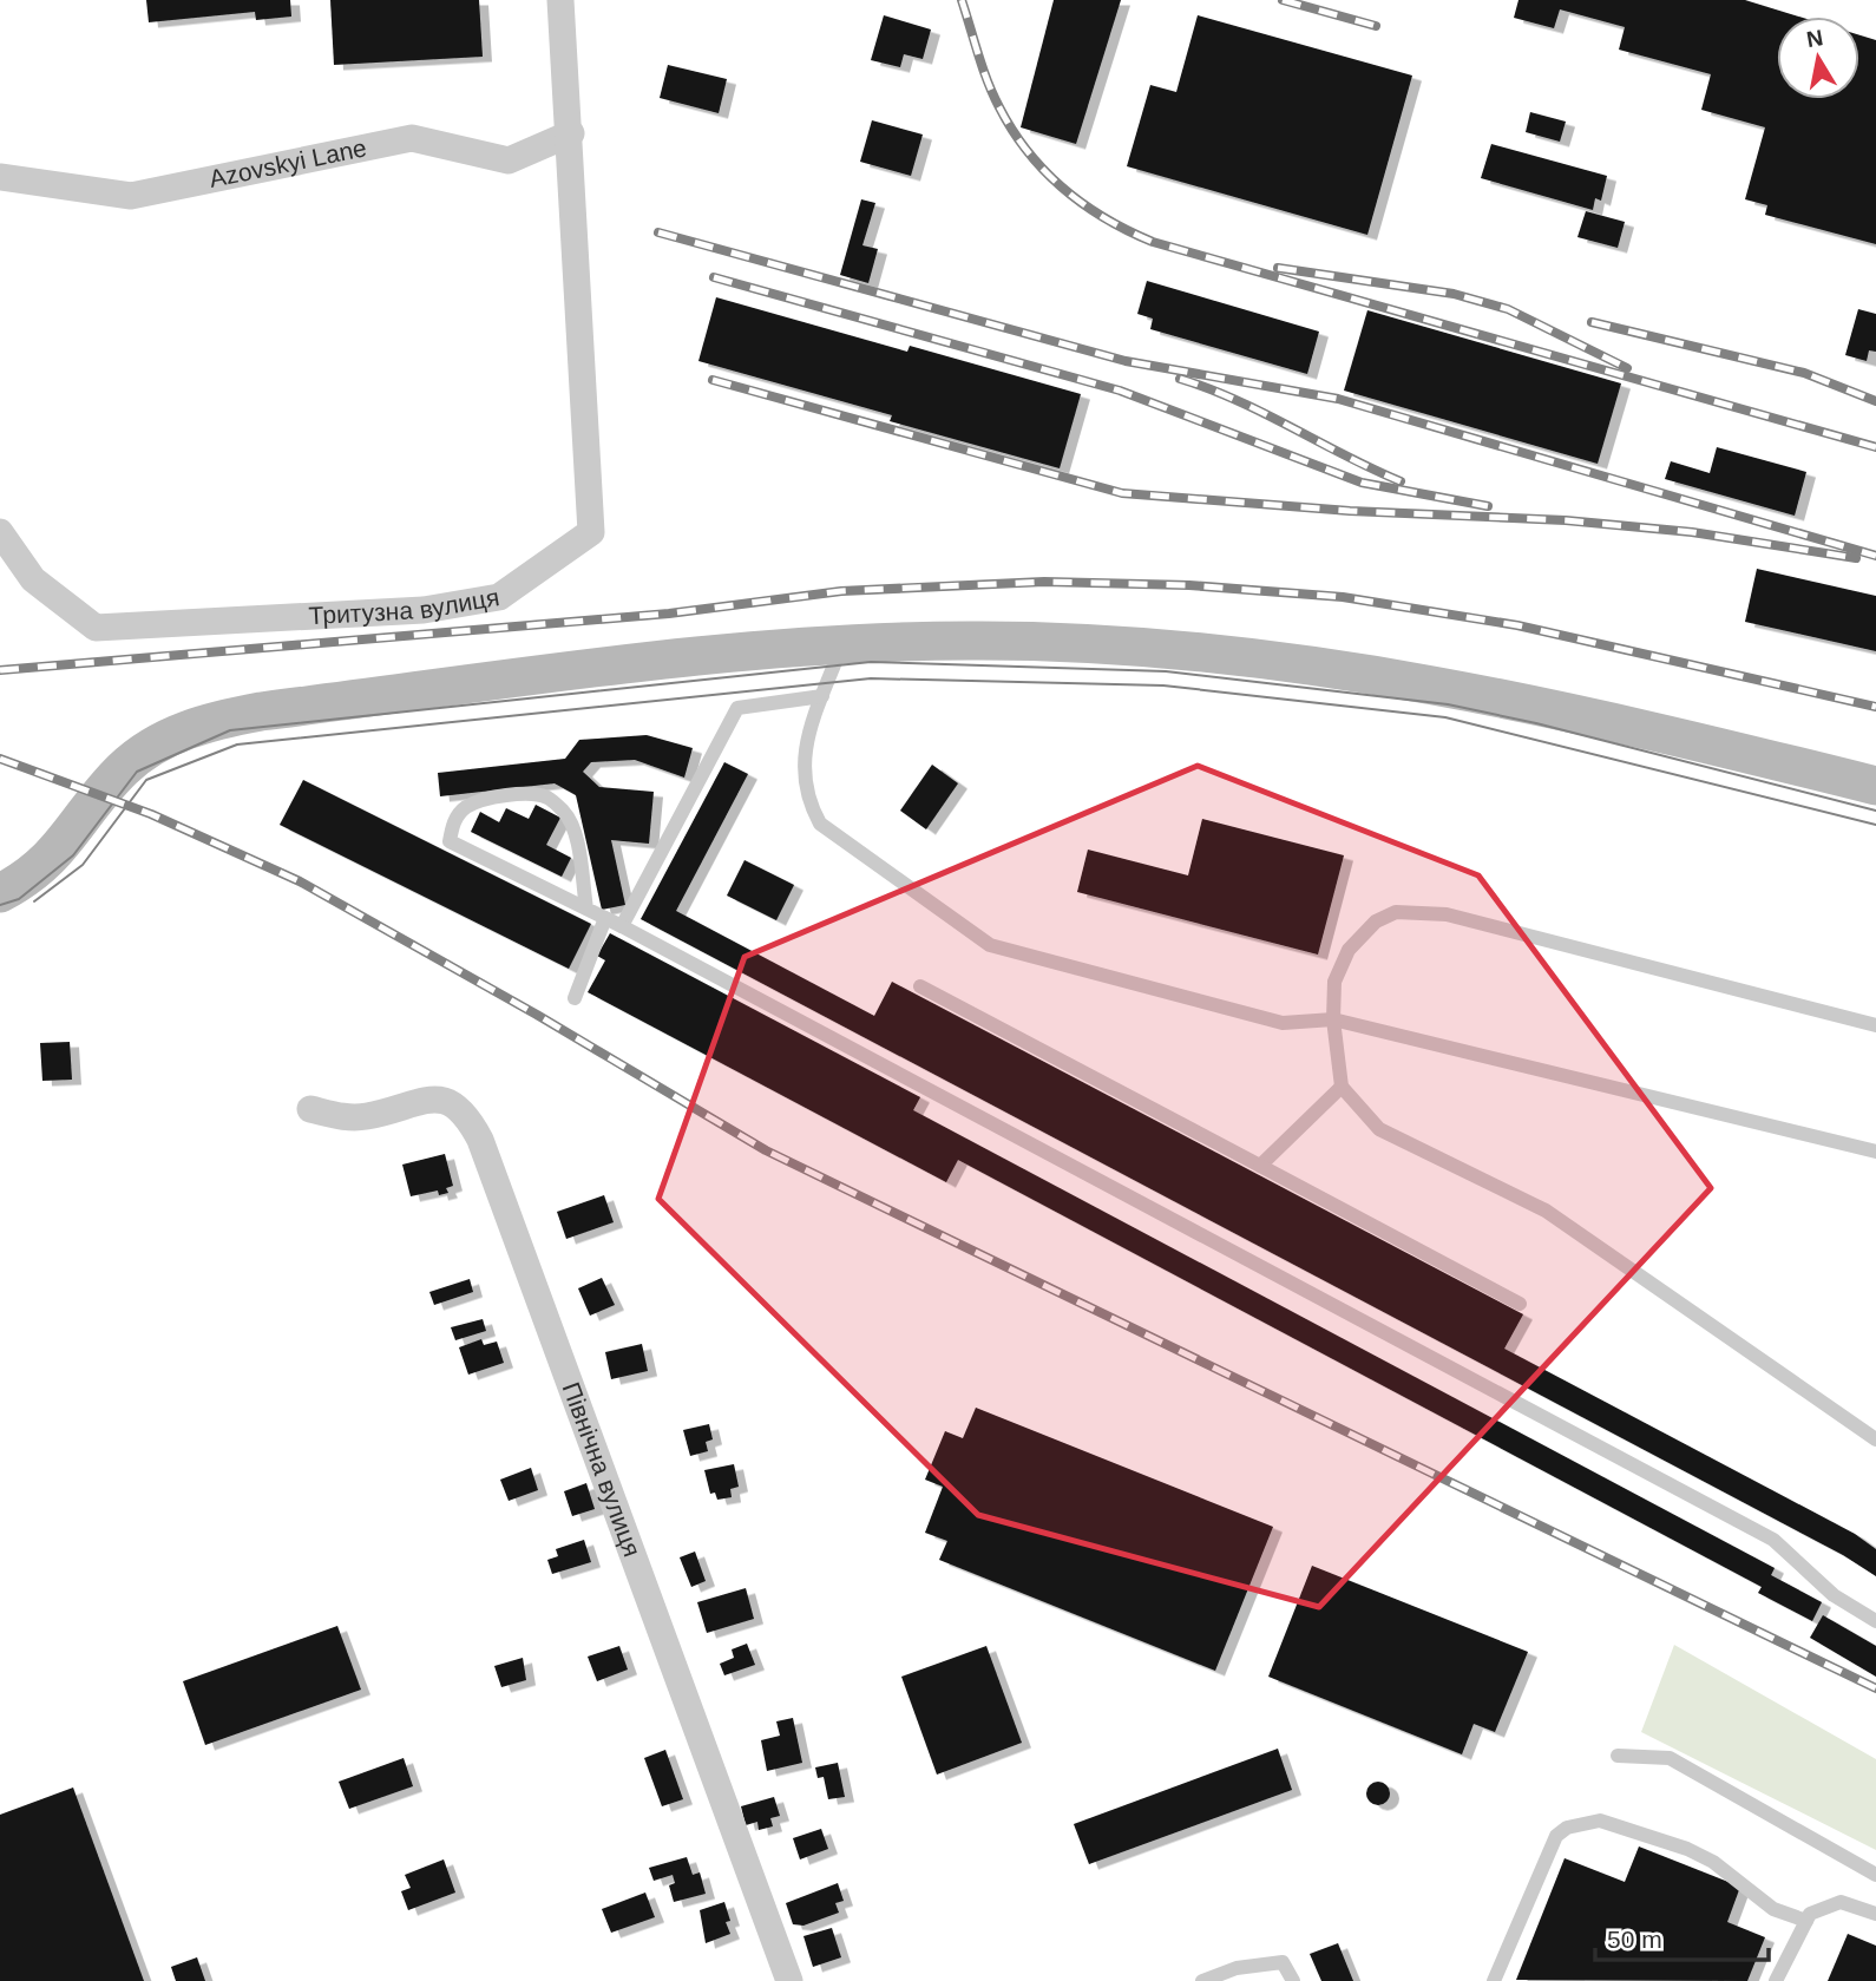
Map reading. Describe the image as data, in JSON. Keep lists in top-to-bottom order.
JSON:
{
  "streets": {
    "street": ["Azovskyi Lane", "Тритузна вулиця", "Північна вулиця"]
  },
  "crossings": [
    ["Azovskyi Lane", "Тритузна вулиця"]
  ],
  "scale_bar": "50 m",
  "north": "top"
}
